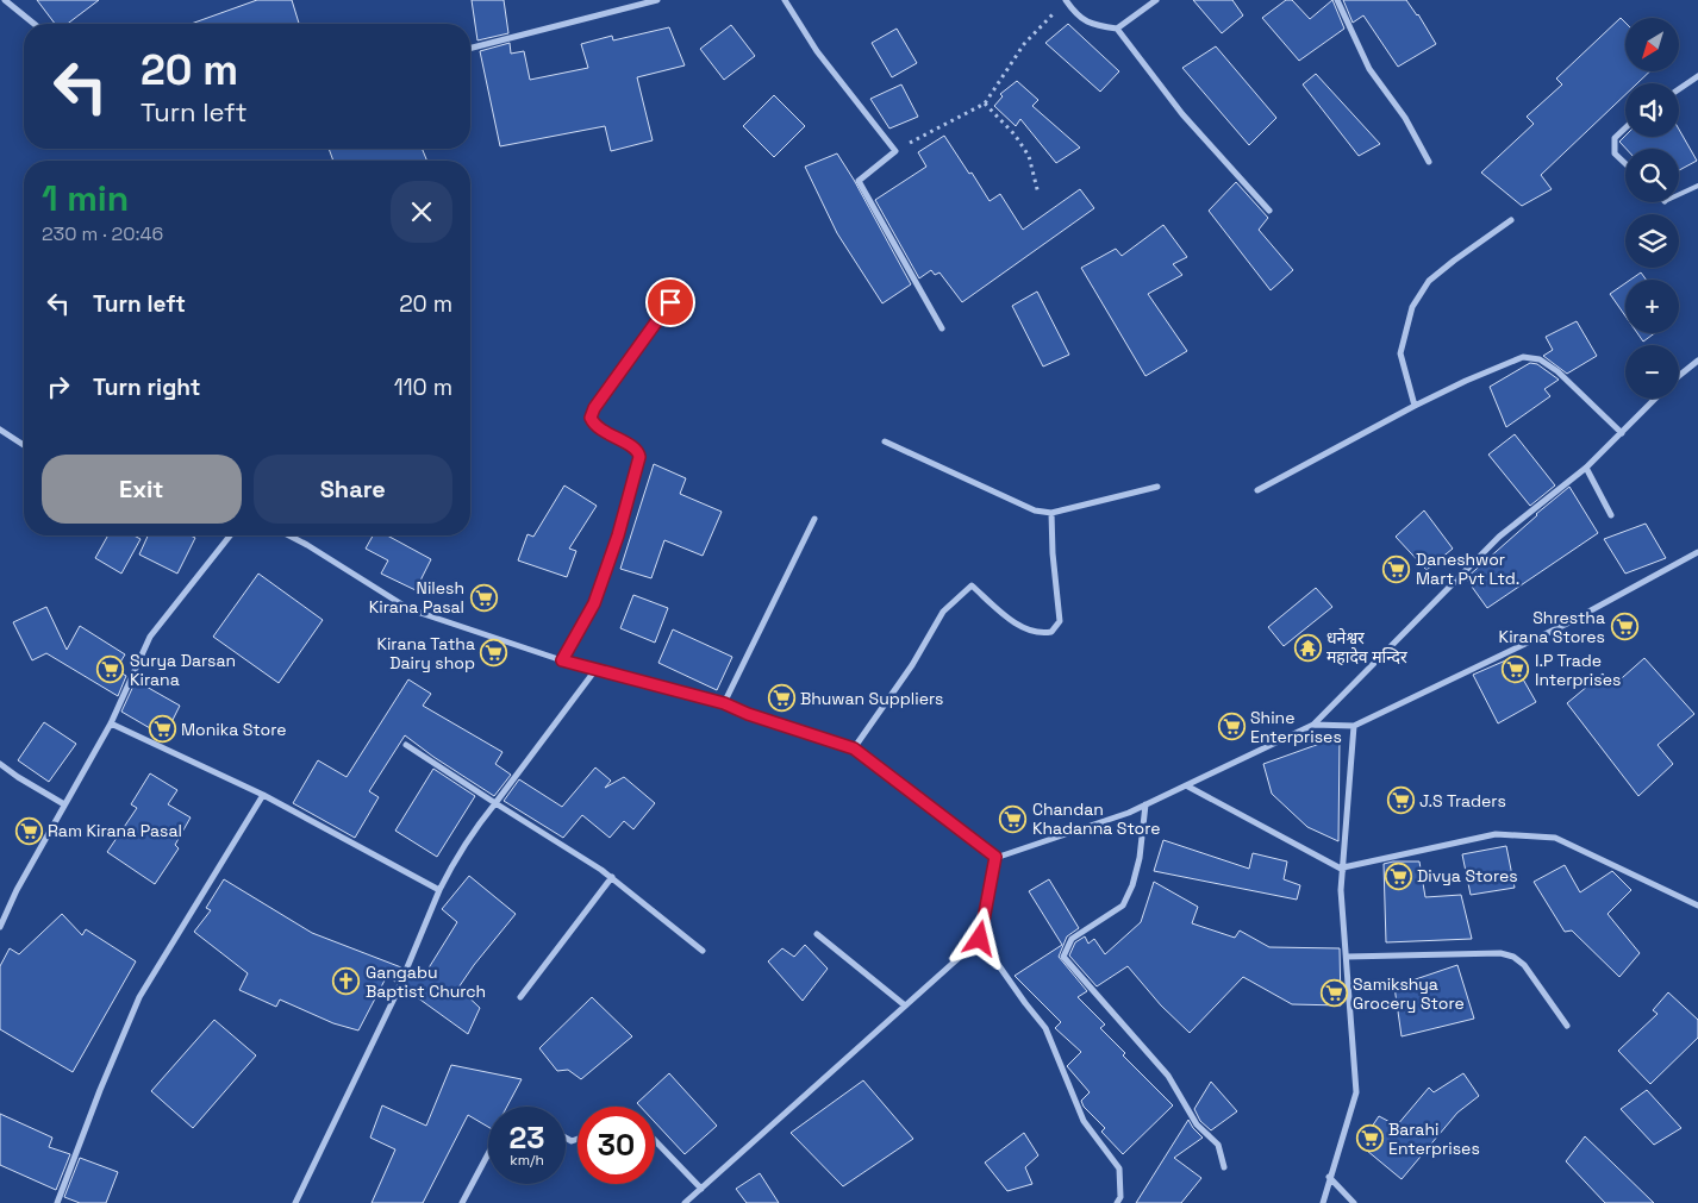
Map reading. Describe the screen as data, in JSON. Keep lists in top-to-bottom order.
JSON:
{
  "places": {
    "supermarket": [
      "Daneshwor Mart Pvt Ltd.",
      "Nilesh Kirana Pasal",
      "Shrestha Kirana Stores",
      "Kirana Tatha Dairy shop",
      "Surya Darsan Kirana",
      "I.P Trade Interprises",
      "Bhuwan Suppliers",
      "Shine Enterprises",
      "Monika Store",
      "J.S Traders",
      "Chandan Khadanna Store",
      "Ram Kirana Pasal",
      "Divya Stores",
      "Samikshya Grocery Store",
      "Barahi Enterprises"
    ],
    "temple": ["धनेश्वर महादेव मन्दिर"],
    "church": ["Gangabu Baptist Church"]
  },
  "north": "bottom left",
  "page": {
    "map_buttons": ["+", "−"],
    "turn": ["20 m", "Turn left"],
    "heading": ["1 min", "230 m · 20:46"],
    "list": [
      {
        "name": "Turn left",
        "value": "20 m"
      },
      {
        "name": "Turn right",
        "value": "110 m"
      }
    ],
    "buttons": ["Exit", "Share"],
    "speed": "23 km/h",
    "limit": "30"
  }
}
